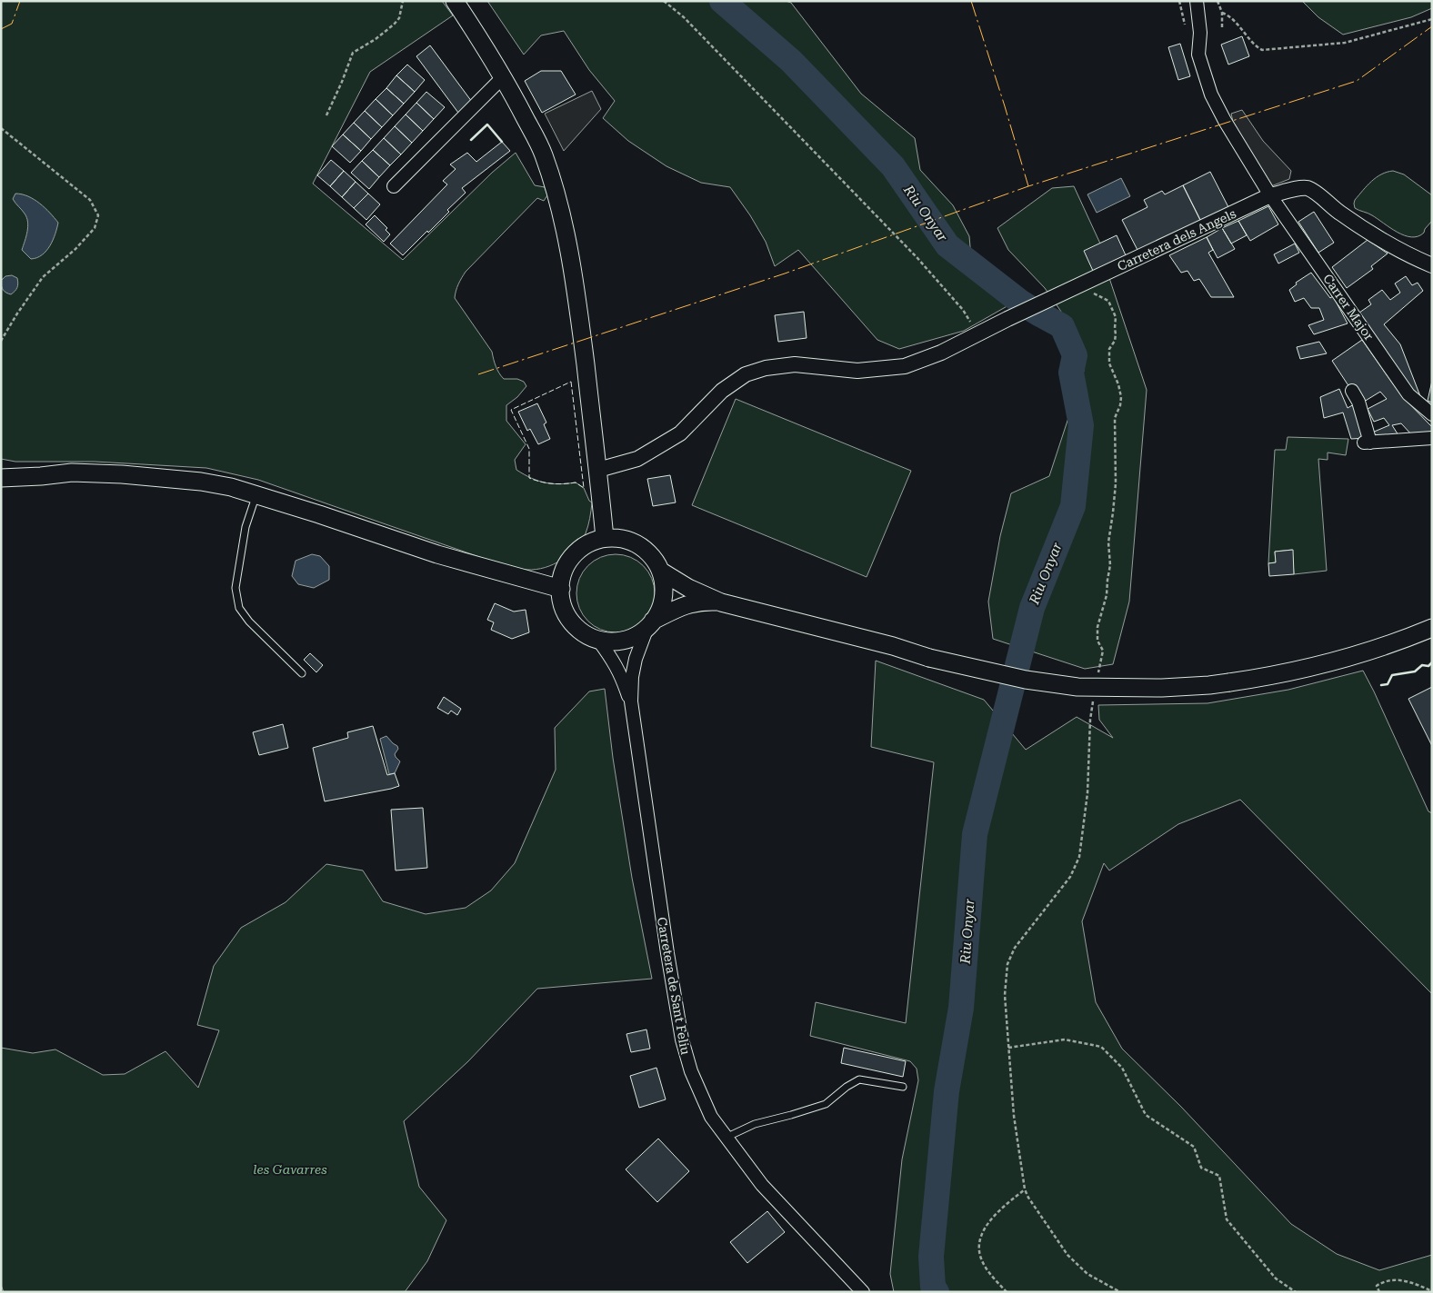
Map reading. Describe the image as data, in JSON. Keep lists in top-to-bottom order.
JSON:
{
  "streets": {
    "street": ["Carretera dels Angels", "Carrer Major", "Carretera de Sant Feliu"]
  },
  "crossings": [
    ["Carretera dels Angels", "Carrer Major"]
  ],
  "water": ["Riu Onyar"],
  "parks": ["les Gavarres"]
}
